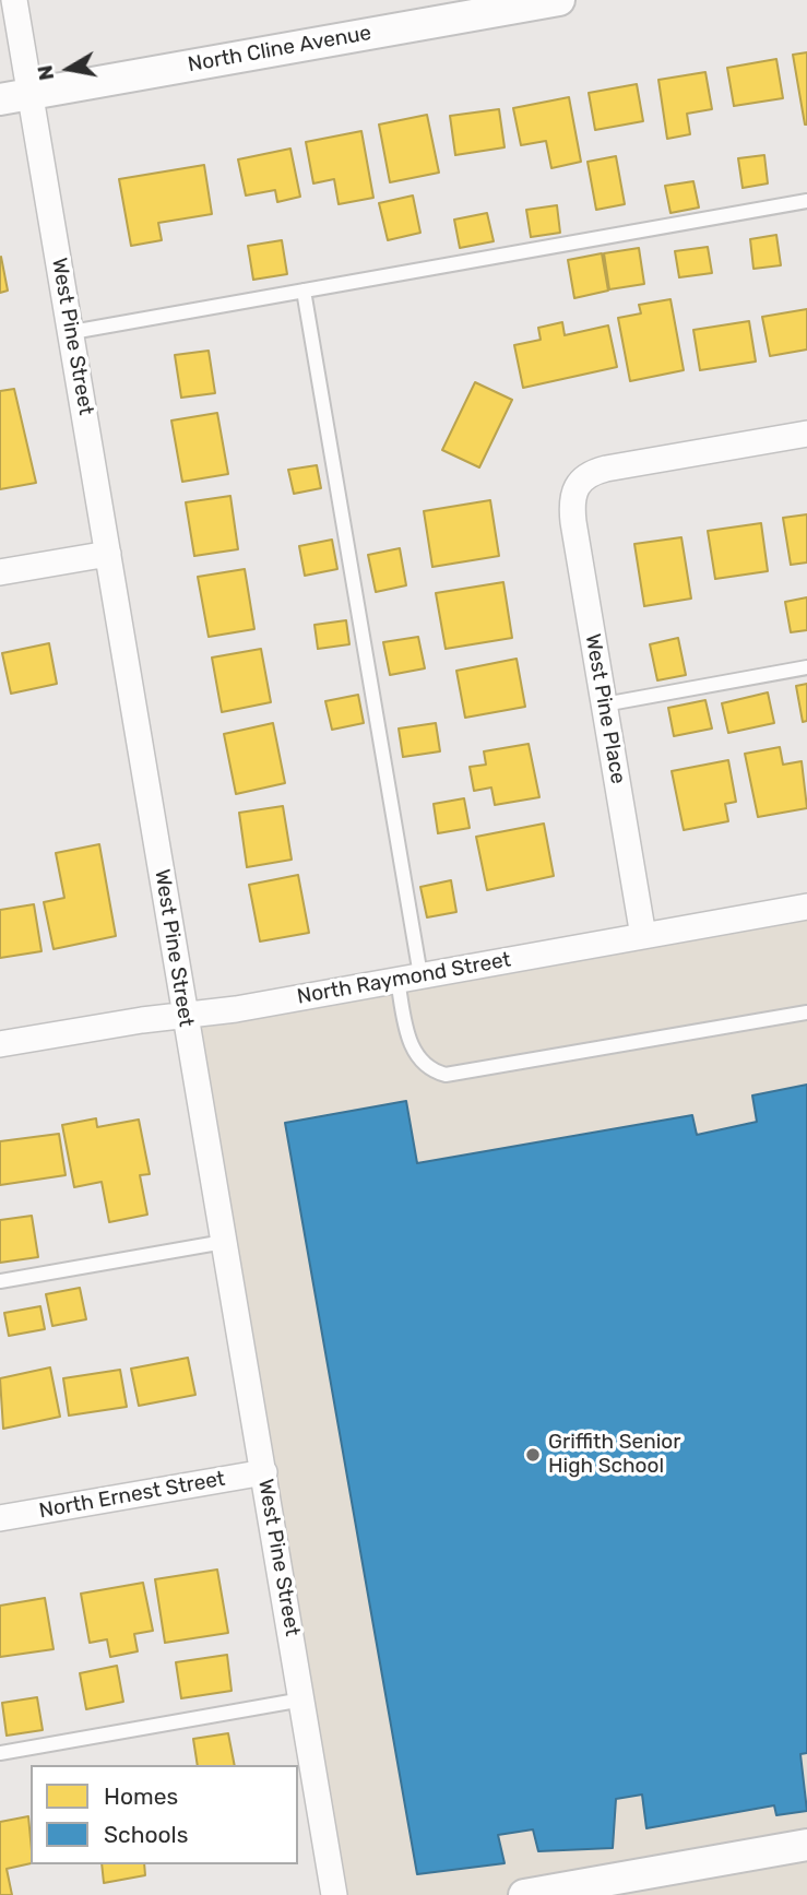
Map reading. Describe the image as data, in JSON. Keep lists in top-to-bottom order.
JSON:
{
  "streets": {
    "street": [
      "North Cline Avenue",
      "West Pine Street",
      "West Pine Place",
      "North Raymond Street",
      "North Ernest Street"
    ]
  },
  "crossings": [
    ["North Cline Avenue", "West Pine Street"],
    ["West Pine Street", "North Raymond Street"],
    ["West Pine Street", "North Ernest Street"],
    ["West Pine Place", "North Raymond Street"]
  ],
  "places": ["Griffith Senior High School"],
  "legend": ["Homes", "Schools"],
  "north": "left"
}
